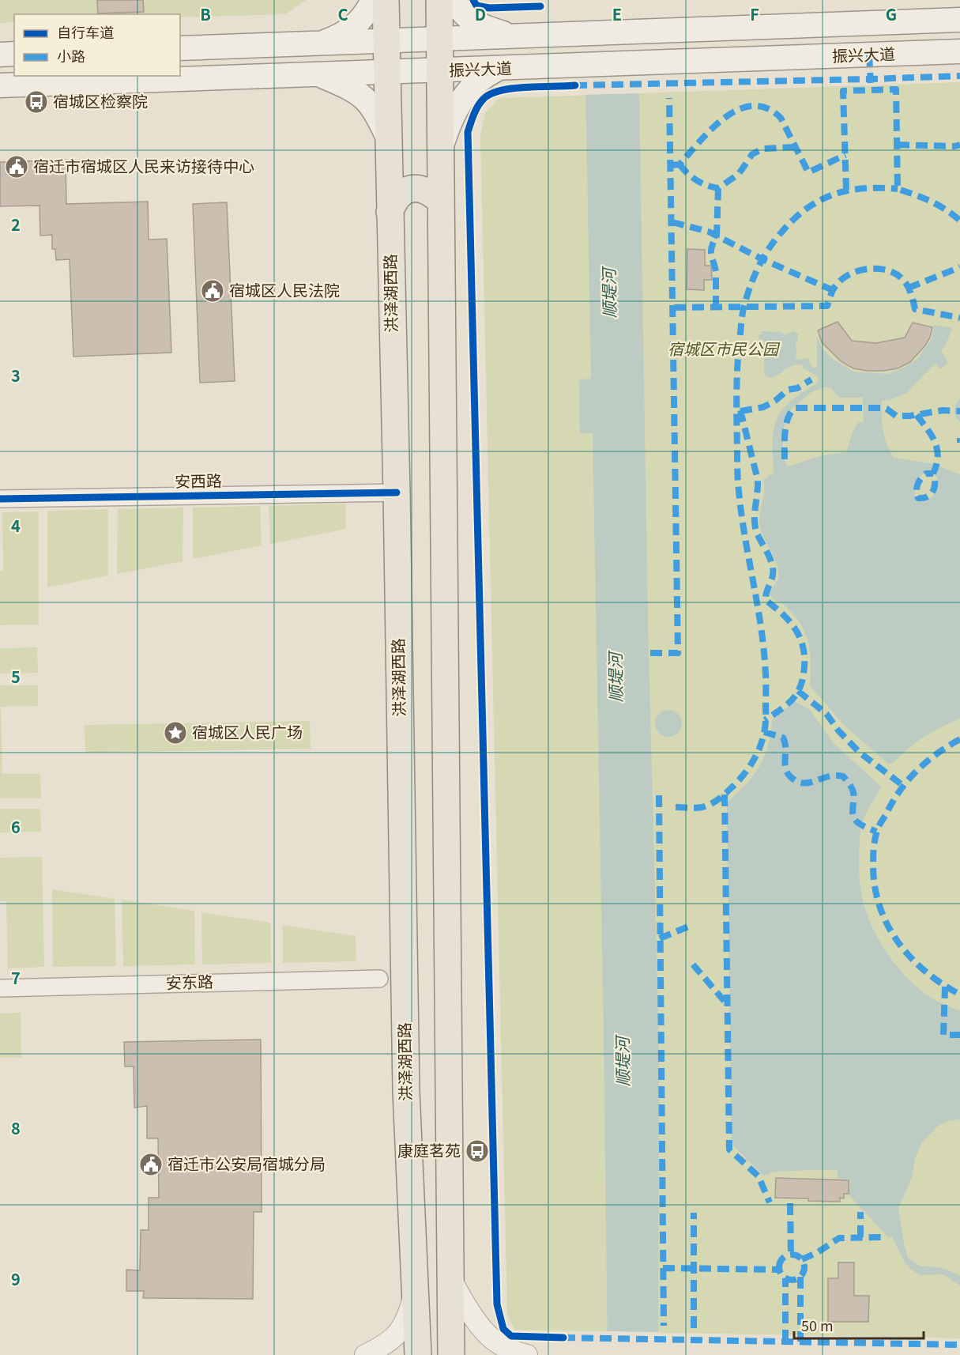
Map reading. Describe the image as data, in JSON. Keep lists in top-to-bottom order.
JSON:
{
  "streets": {
    "main road": ["振兴大道", "洪泽湖西路"],
    "street": ["安西路", "安东路"]
  },
  "crossings": [
    ["振兴大道", "洪泽湖西路"],
    ["洪泽湖西路", "安西路"]
  ],
  "water": ["顺堤河"],
  "parks": ["宿城区市民公园"],
  "places": {
    "bus stop": ["宿城区检察院", "康庭茗苑"],
    "public building": ["宿迁市宿城区人民来访接待中心", "宿城区人民法院", "宿迁市公安局宿城分局"],
    "place": ["宿城区人民广场"]
  },
  "legend": ["自行车道", "小路"],
  "scale_bar": "50 m",
  "grid": {
    "columns": [
      "B",
      "C",
      "D",
      "E",
      "F",
      "G"
    ],
    "rows": [
      "2",
      "3",
      "4",
      "5",
      "6",
      "7",
      "8",
      "9"
    ]
  }
}
